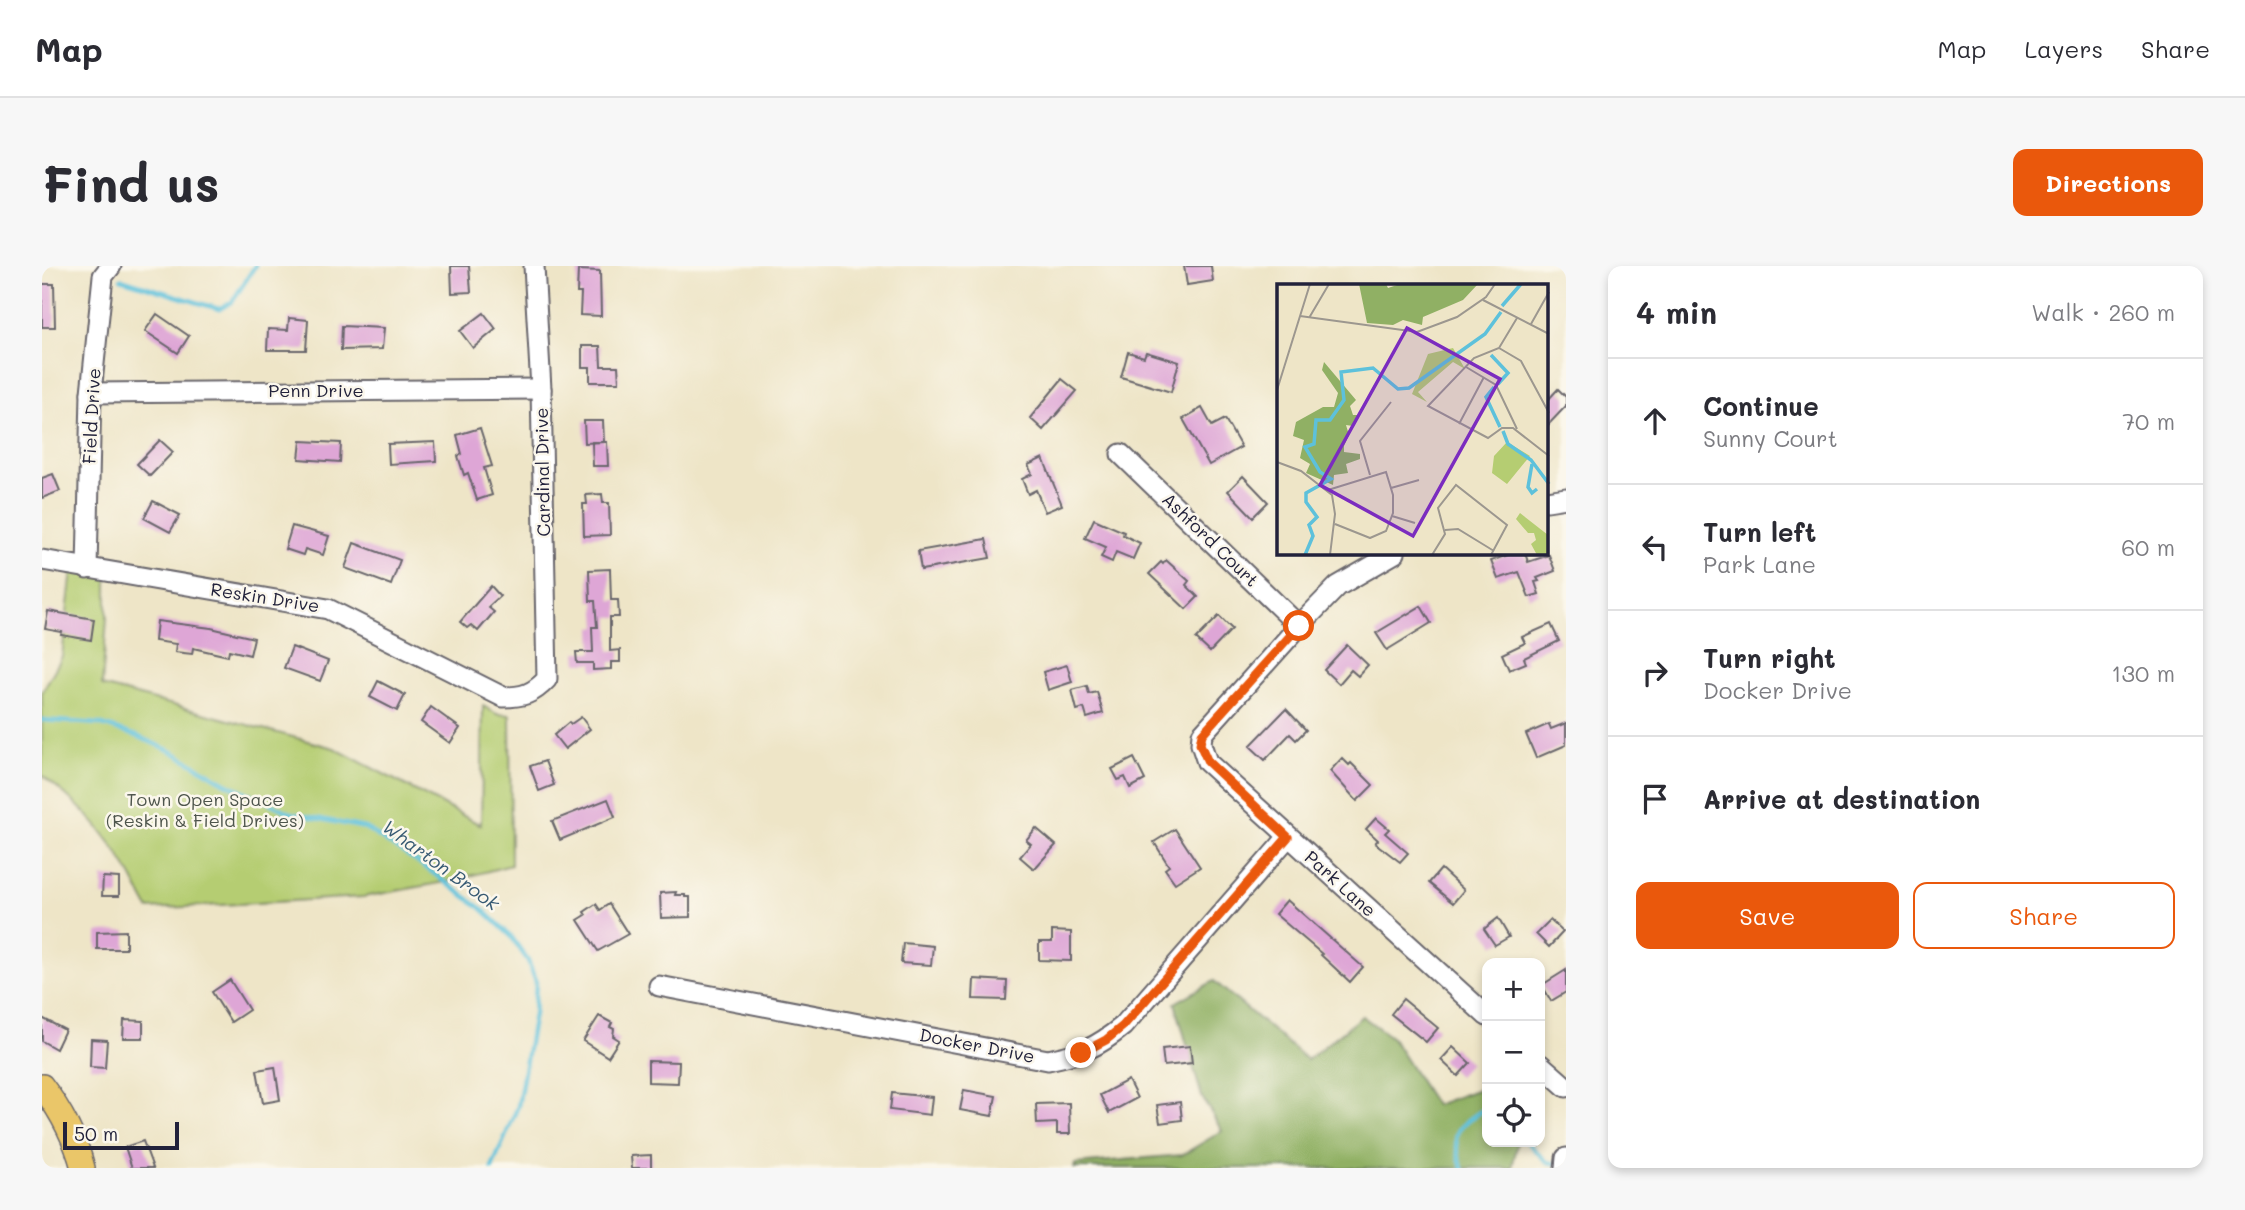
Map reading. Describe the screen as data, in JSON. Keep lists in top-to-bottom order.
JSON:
{
  "streets": {
    "street": [
      "Penn Drive",
      "Field Drive",
      "Cardinal Drive",
      "Ashford Court",
      "Reskin Drive",
      "Park Lane",
      "Docker Drive"
    ]
  },
  "crossings": [
    ["Penn Drive", "Field Drive"],
    ["Penn Drive", "Cardinal Drive"],
    ["Field Drive", "Reskin Drive"],
    ["Cardinal Drive", "Reskin Drive"],
    ["Ashford Court", "Park Lane"],
    ["Park Lane", "Docker Drive"]
  ],
  "water": ["Wharton Brook"],
  "parks": ["Town Open Space (Reskin & Field Drives)"],
  "scale_bar": "50 m",
  "page": {
    "header": "Map",
    "nav": ["Map", "Layers", "Share"],
    "buttons": [
      "Directions",
      ["Save", "Share"]
    ],
    "title": "Find us",
    "heading": ["4 min", "Walk · 260 m"],
    "list": [
      ["Continue", "Sunny Court", "70 m"],
      ["Turn left", "Park Lane", "60 m"],
      ["Turn right", "Docker Drive", "130 m"],
      "Arrive at destination"
    ],
    "map_buttons": ["+", "−"],
    "scale": "50 m"
  }
}
